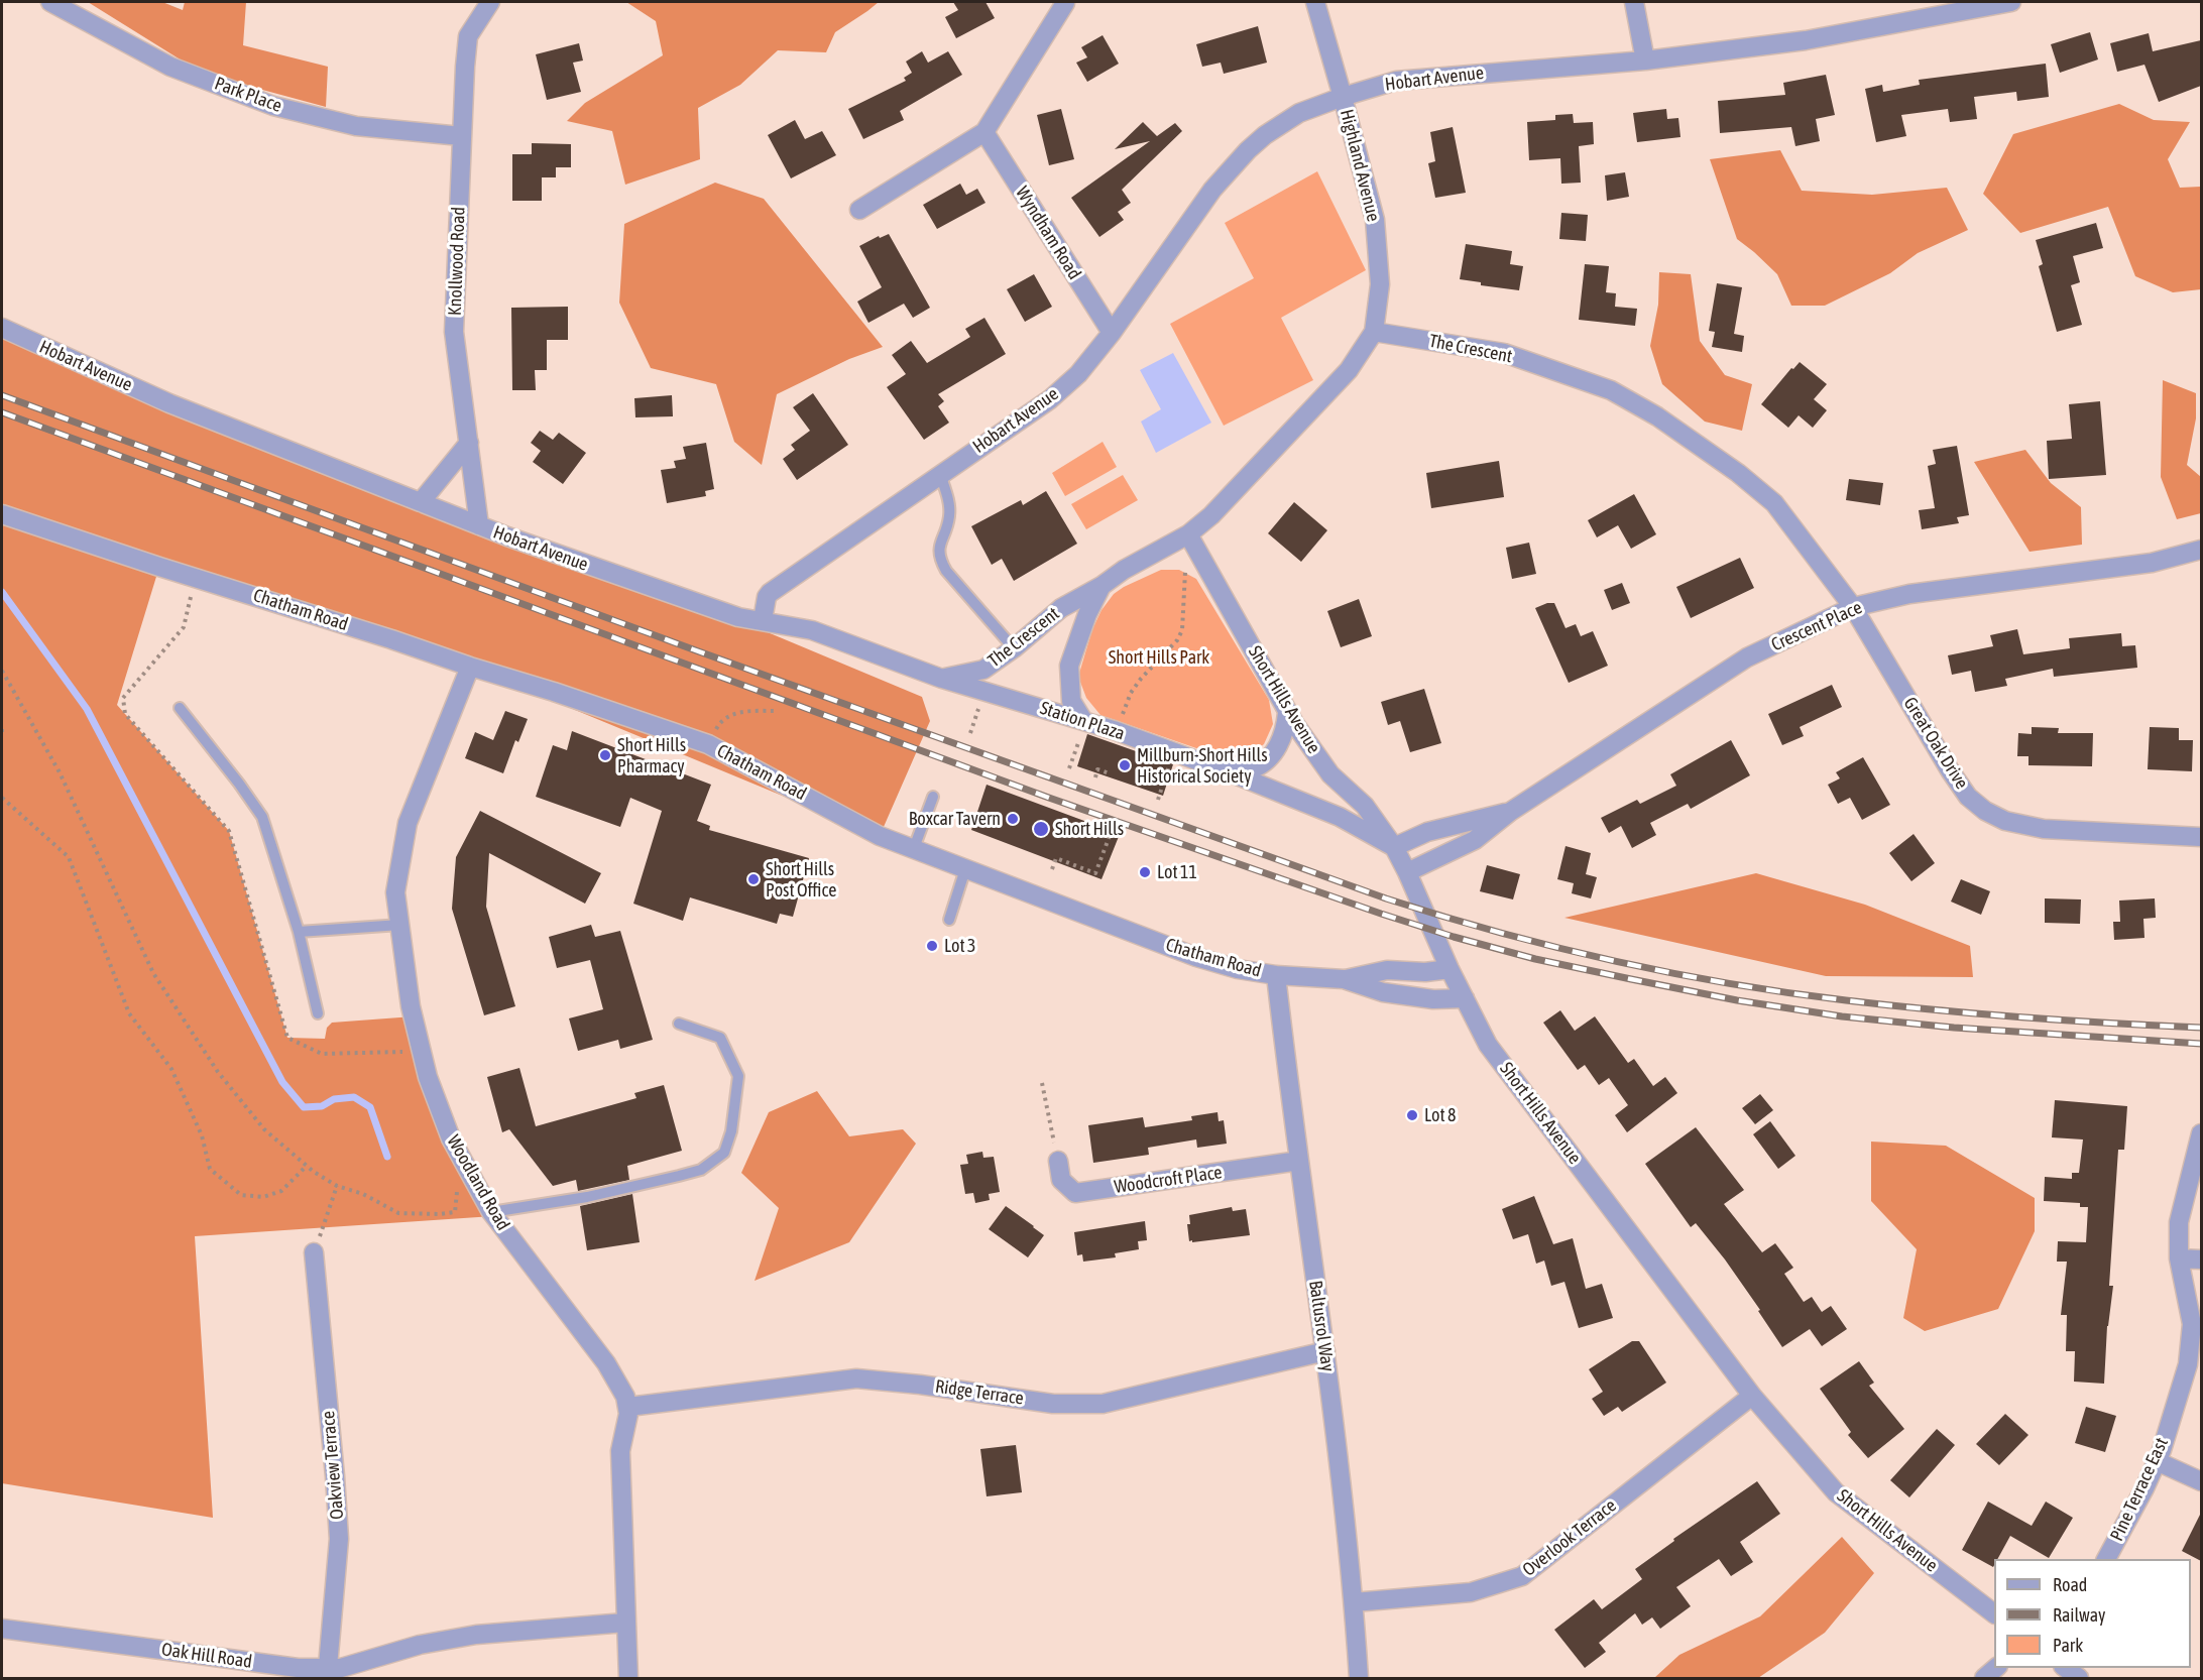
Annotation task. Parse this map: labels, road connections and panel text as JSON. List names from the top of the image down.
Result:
{
  "streets": {
    "street": [
      "Hobart Avenue",
      "Park Place",
      "Highland Avenue",
      "Wyndham Road",
      "Knollwood Road",
      "The Crescent",
      "Chatham Road",
      "Crescent Place",
      "Short Hills Avenue",
      "Station Plaza",
      "Great Oak Drive",
      "Woodcroft Place",
      "Woodland Road",
      "Baltusrol Way",
      "Ridge Terrace",
      "Oakview Terrace",
      "Pine Terrace East",
      "Overlook Terrace",
      "Oak Hill Road"
    ]
  },
  "crossings": [
    ["Hobart Avenue", "Highland Avenue"],
    ["Hobart Avenue", "Wyndham Road"],
    ["Hobart Avenue", "Knollwood Road"],
    ["Hobart Avenue", "Station Plaza"],
    ["Park Place", "Knollwood Road"],
    ["Highland Avenue", "The Crescent"],
    ["The Crescent", "Crescent Place"],
    ["The Crescent", "Short Hills Avenue"],
    ["The Crescent", "Station Plaza"],
    ["The Crescent", "Great Oak Drive"],
    ["Chatham Road", "Short Hills Avenue"],
    ["Chatham Road", "Woodland Road"],
    ["Chatham Road", "Baltusrol Way"],
    ["Crescent Place", "Short Hills Avenue"],
    ["Crescent Place", "Station Plaza"],
    ["Crescent Place", "Great Oak Drive"],
    ["Short Hills Avenue", "Station Plaza"],
    ["Short Hills Avenue", "Overlook Terrace"],
    ["Woodcroft Place", "Baltusrol Way"],
    ["Woodland Road", "Ridge Terrace"],
    ["Baltusrol Way", "Ridge Terrace"],
    ["Baltusrol Way", "Overlook Terrace"],
    ["Oakview Terrace", "Oak Hill Road"]
  ],
  "parks": ["Short Hills Park"],
  "places": [
    "Short Hills Pharmacy",
    "Millburn-Short Hills Historical Society",
    "Boxcar Tavern",
    "Short Hills",
    "Lot 11",
    "Short Hills Post Office",
    "Lot 3",
    "Lot 8"
  ],
  "legend": ["Road", "Railway", "Park"]
}
